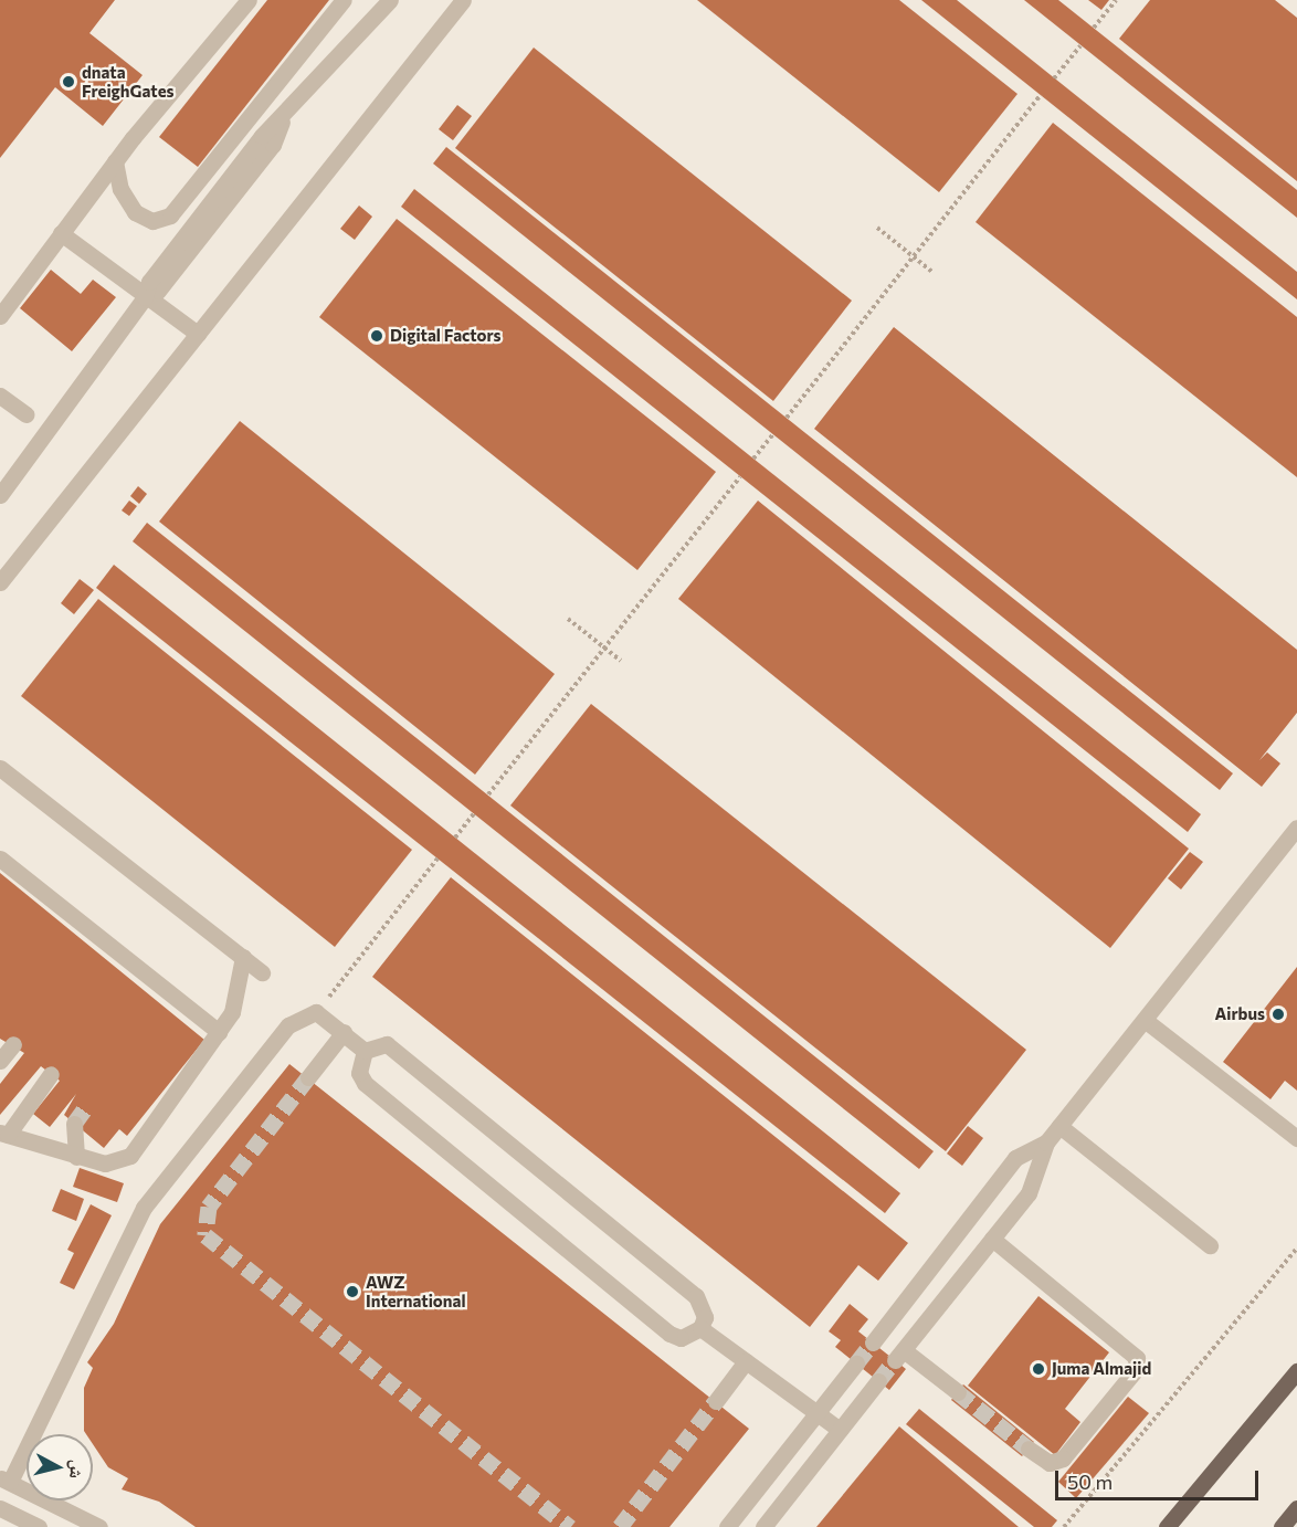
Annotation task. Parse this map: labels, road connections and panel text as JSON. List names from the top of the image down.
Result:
{
  "places": [
    "dnata FreighGates",
    "Digital Factors",
    "Airbus",
    "AWZ International",
    "Juma Almajid"
  ],
  "scale_bar": "50 m",
  "north": "right"
}
